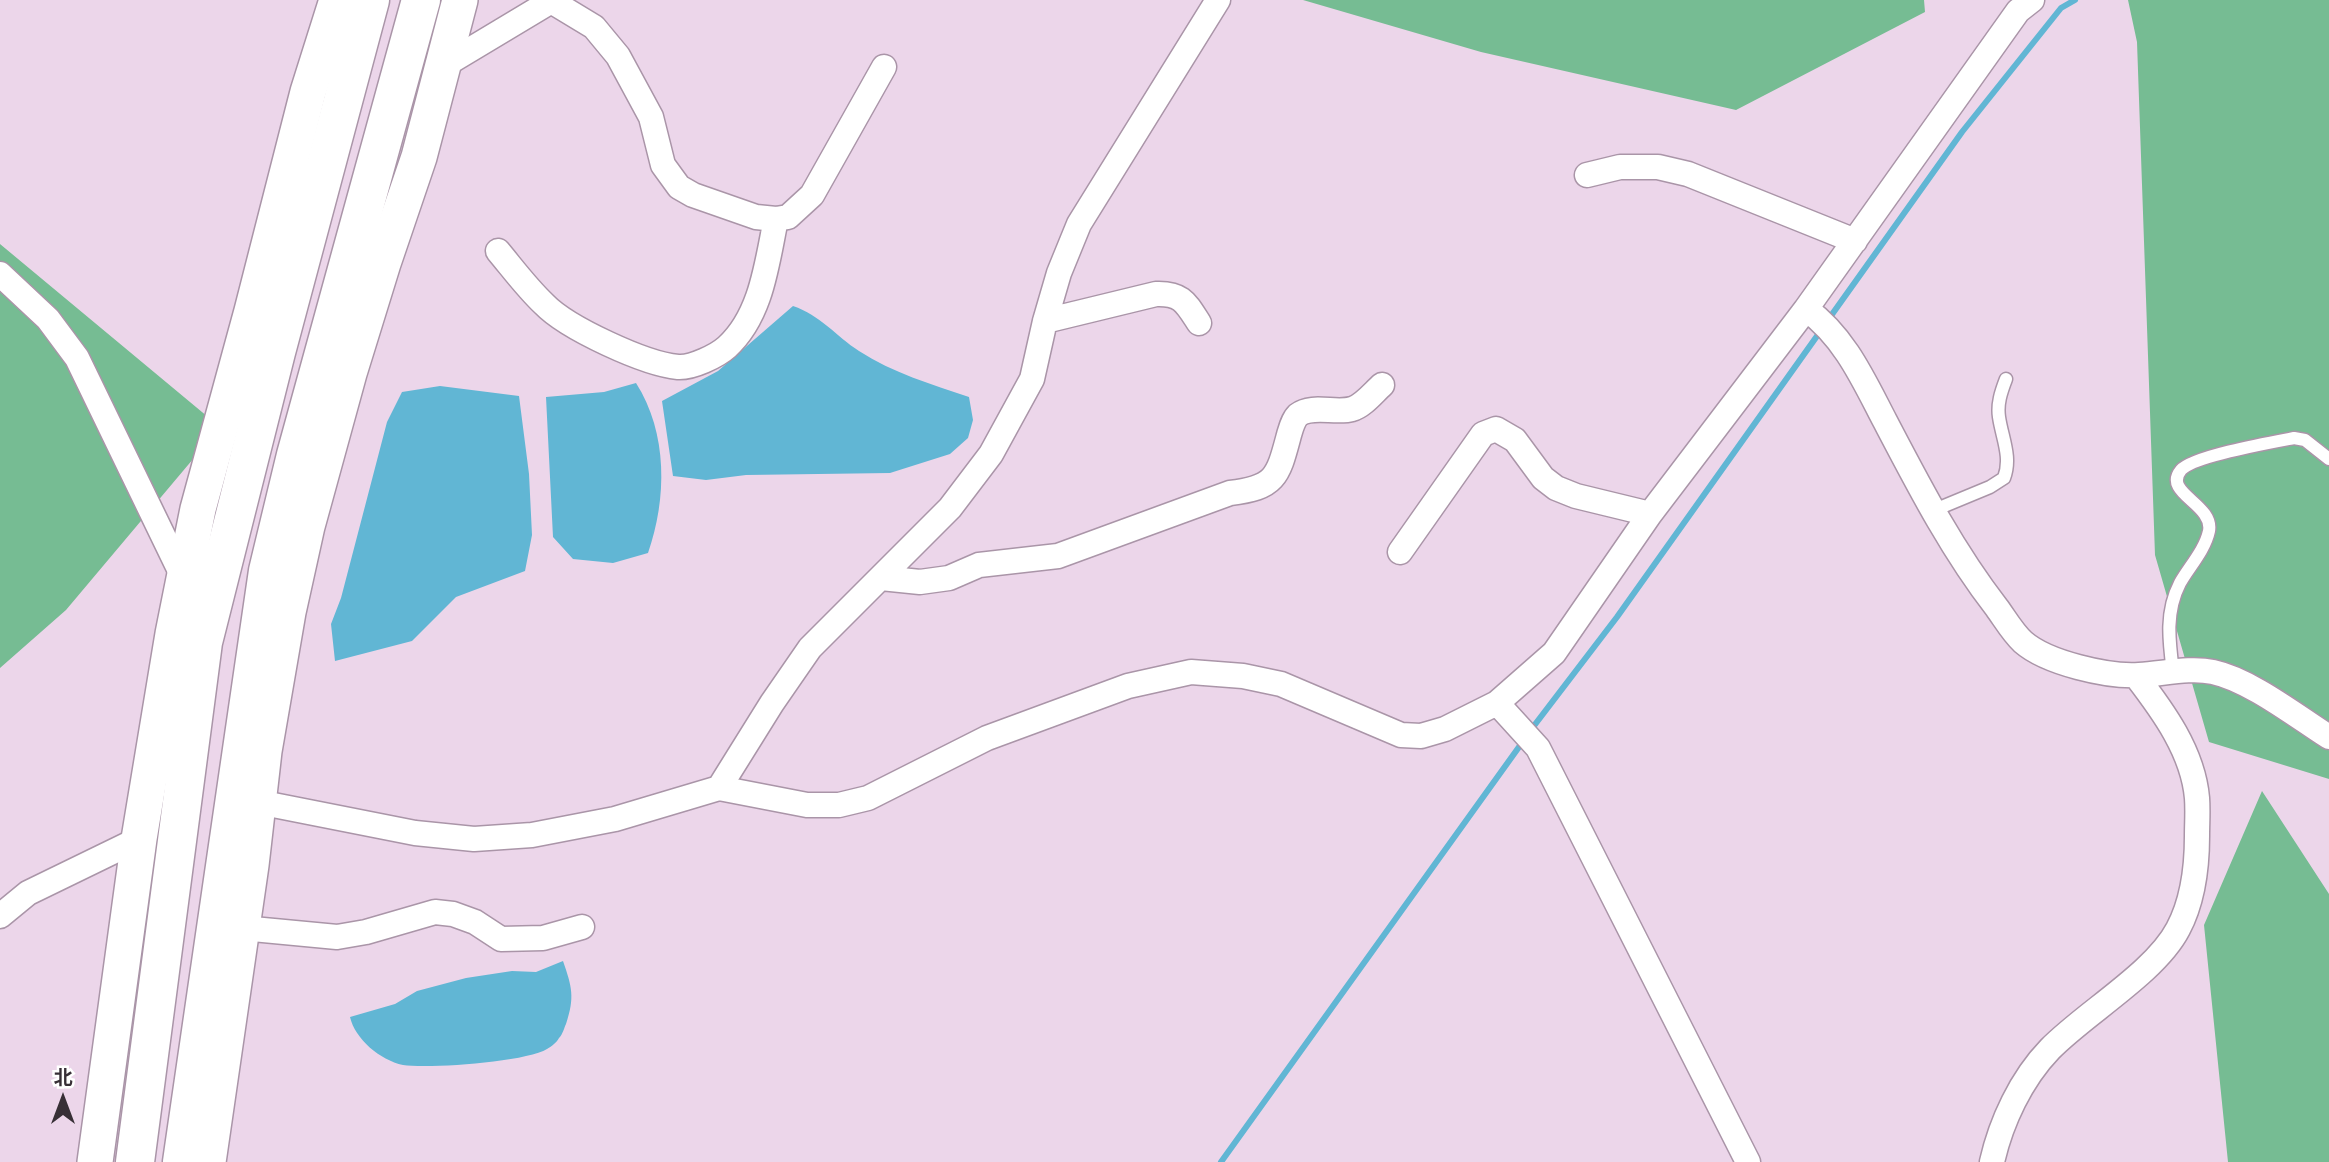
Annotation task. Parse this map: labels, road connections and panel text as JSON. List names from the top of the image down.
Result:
{
  "north": "top"
}
